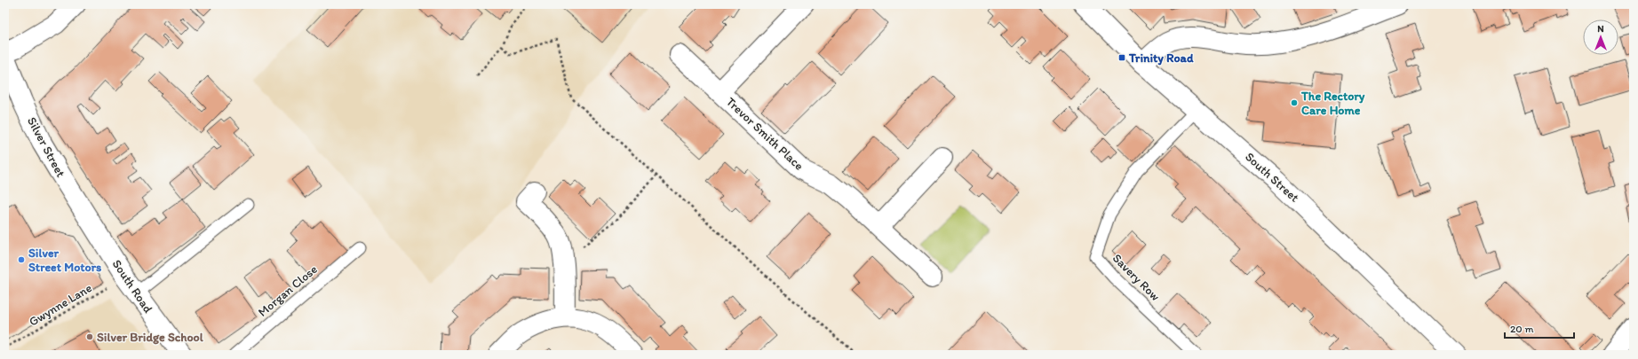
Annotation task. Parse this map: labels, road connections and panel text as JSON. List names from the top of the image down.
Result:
{
  "streets": {
    "street": [
      "Trevor Smith Place",
      "Silver Street",
      "South Street",
      "South Road"
    ],
    "lane": ["Savery Row", "Morgan Close"],
    "path": ["Gwynne Lane"]
  },
  "crossings": [
    ["Silver Street", "South Road"],
    ["South Street", "Savery Row"],
    ["South Road", "Gwynne Lane"]
  ],
  "places": {
    "transit": ["Trinity Road"],
    "other": ["The Rectory Care Home", "Silver Street Motors", "Silver Bridge School"]
  },
  "scale_bar": "20 m",
  "north": "top"
}
